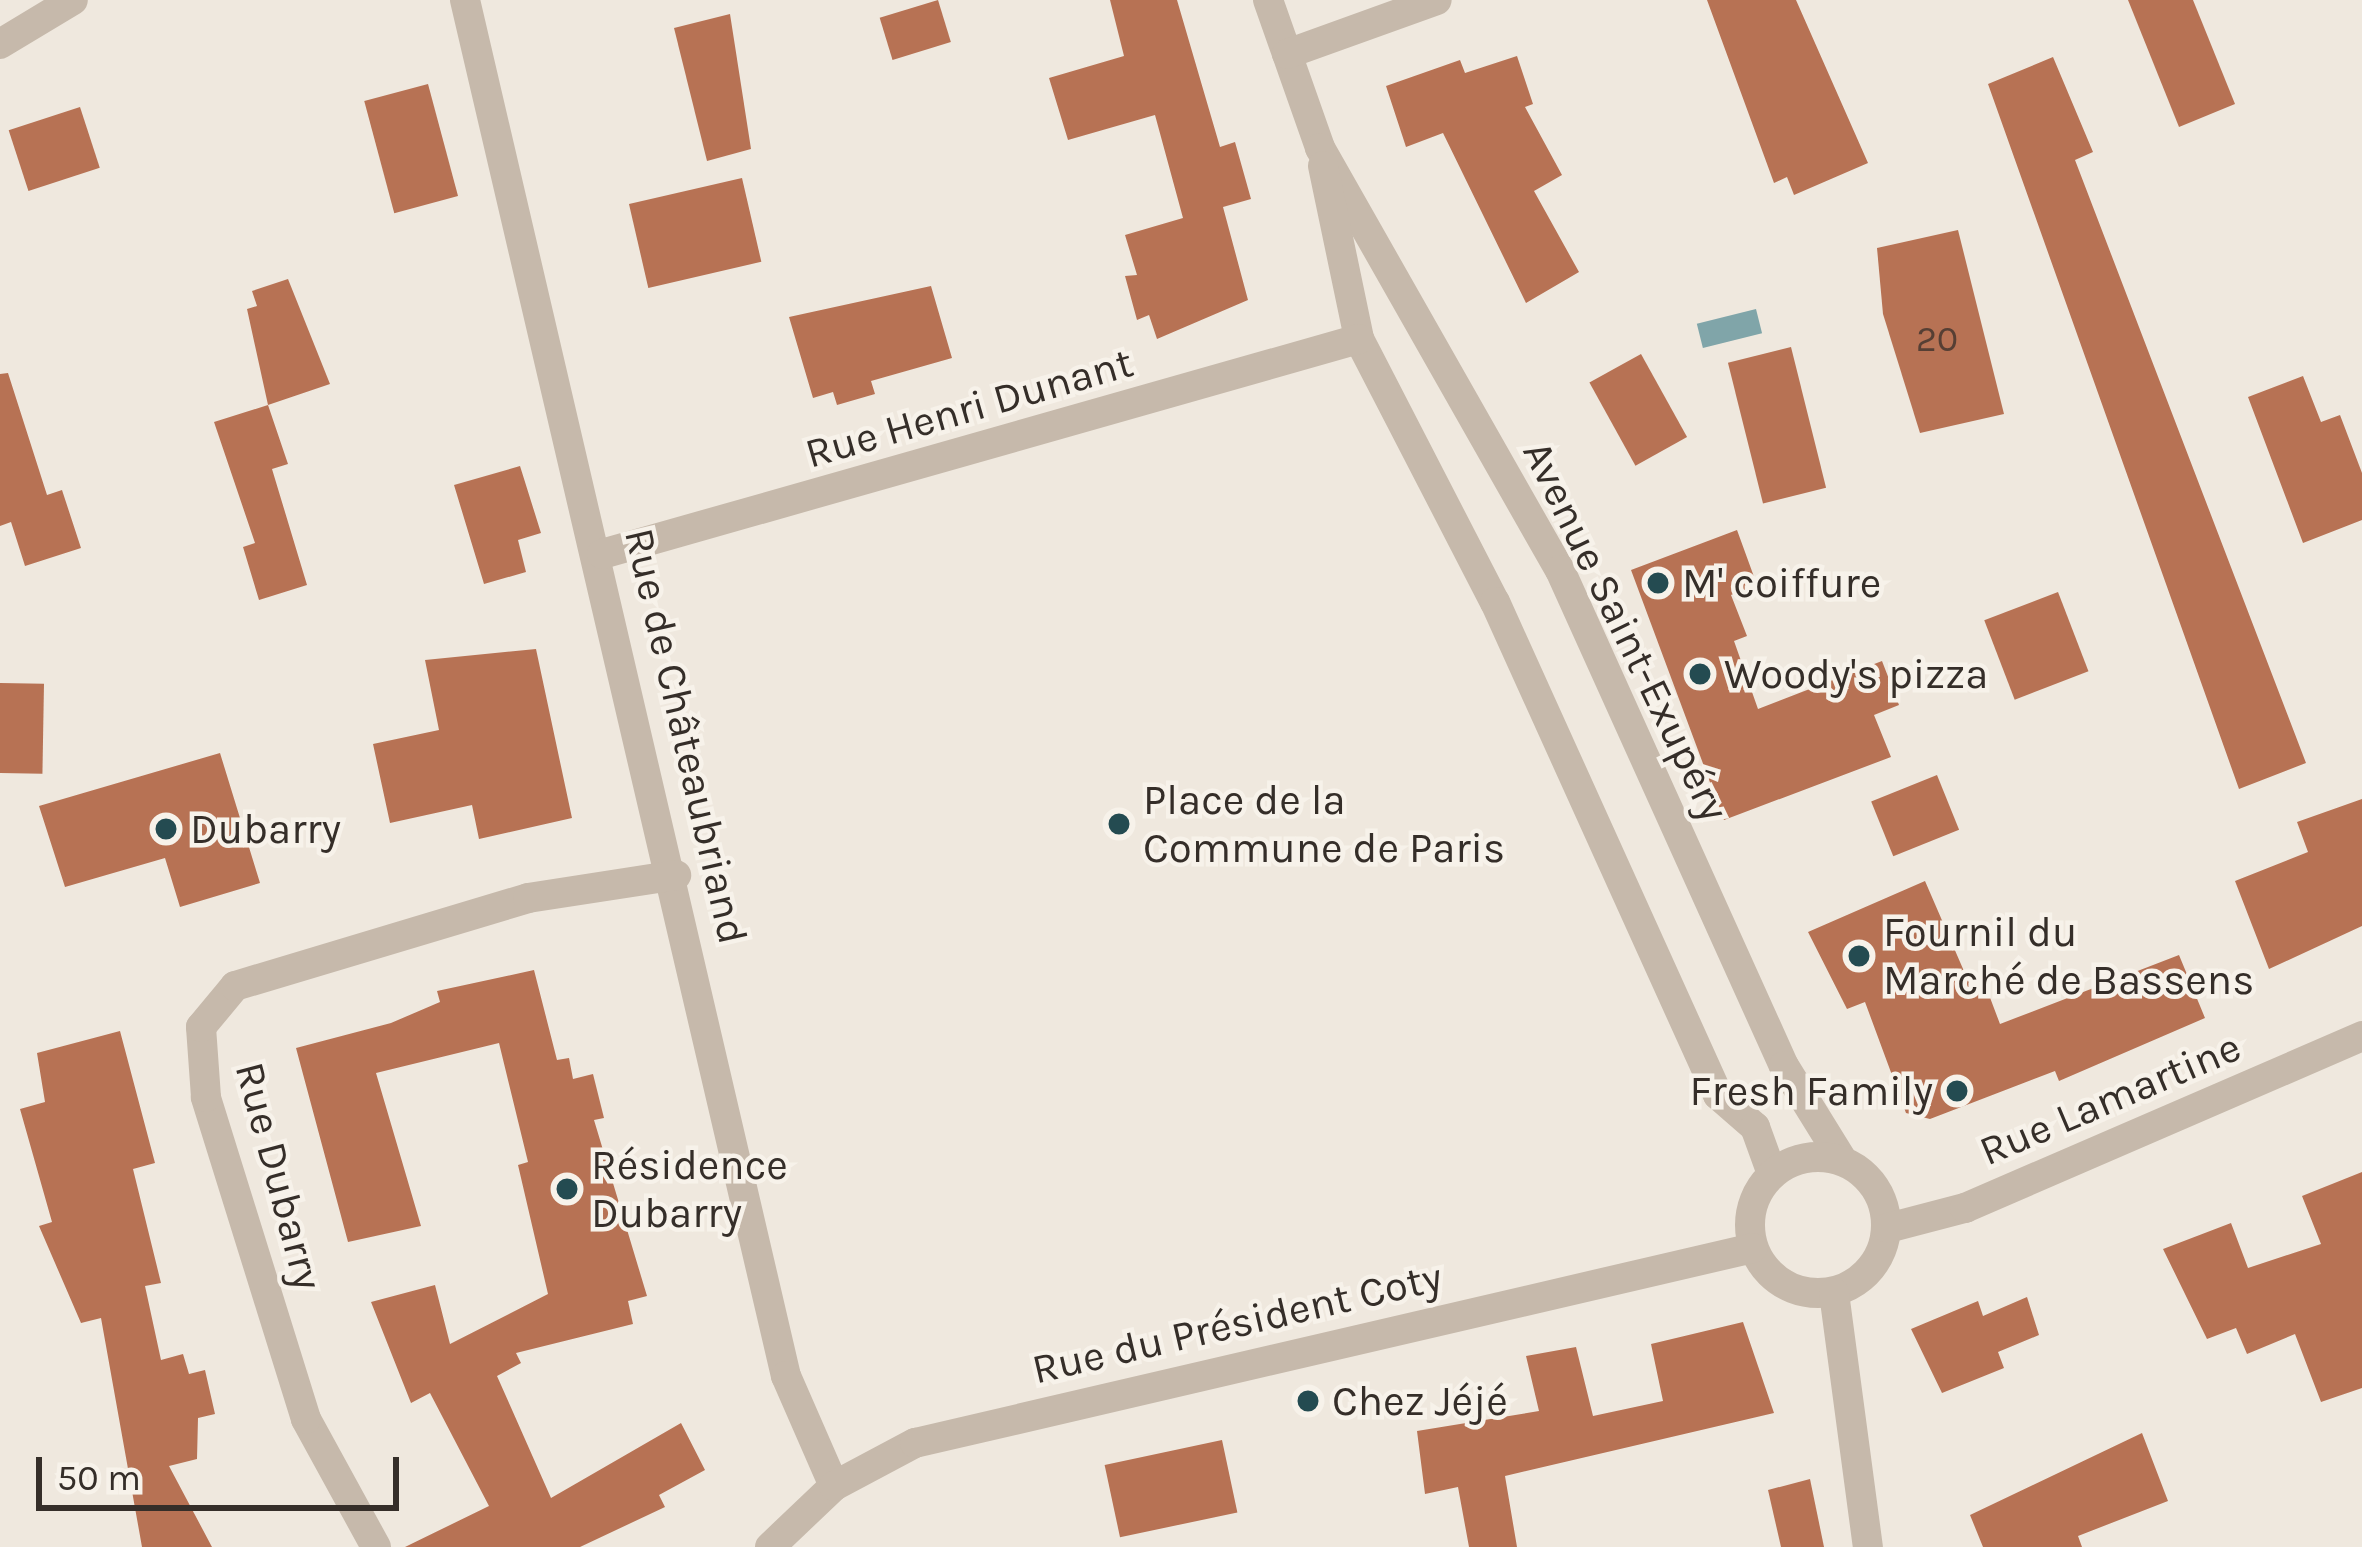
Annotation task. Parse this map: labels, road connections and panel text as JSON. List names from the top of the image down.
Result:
{
  "streets": {
    "street": [
      "Rue Henri Dunant",
      "Avenue Saint-Exupéry",
      "Rue de Châteaubriand",
      "Rue Lamartine",
      "Rue Dubarry",
      "Rue du Président Coty"
    ]
  },
  "crossings": [
    ["Rue Henri Dunant", "Avenue Saint-Exupéry"],
    ["Rue Henri Dunant", "Rue de Châteaubriand"],
    ["Avenue Saint-Exupéry", "Rue Lamartine"],
    ["Avenue Saint-Exupéry", "Rue du Président Coty"],
    ["Rue de Châteaubriand", "Rue Dubarry"],
    ["Rue de Châteaubriand", "Rue du Président Coty"],
    ["Rue Lamartine", "Rue du Président Coty"]
  ],
  "places": [
    "M' coiffure",
    "Woody's pizza",
    "Place de la Commune de Paris",
    "Dubarry",
    "Fournil du Marché de Bassens",
    "Fresh Family",
    "Résidence Dubarry",
    "Chez Jéjé"
  ],
  "house_numbers": ["20"],
  "scale_bar": "50 m"
}
